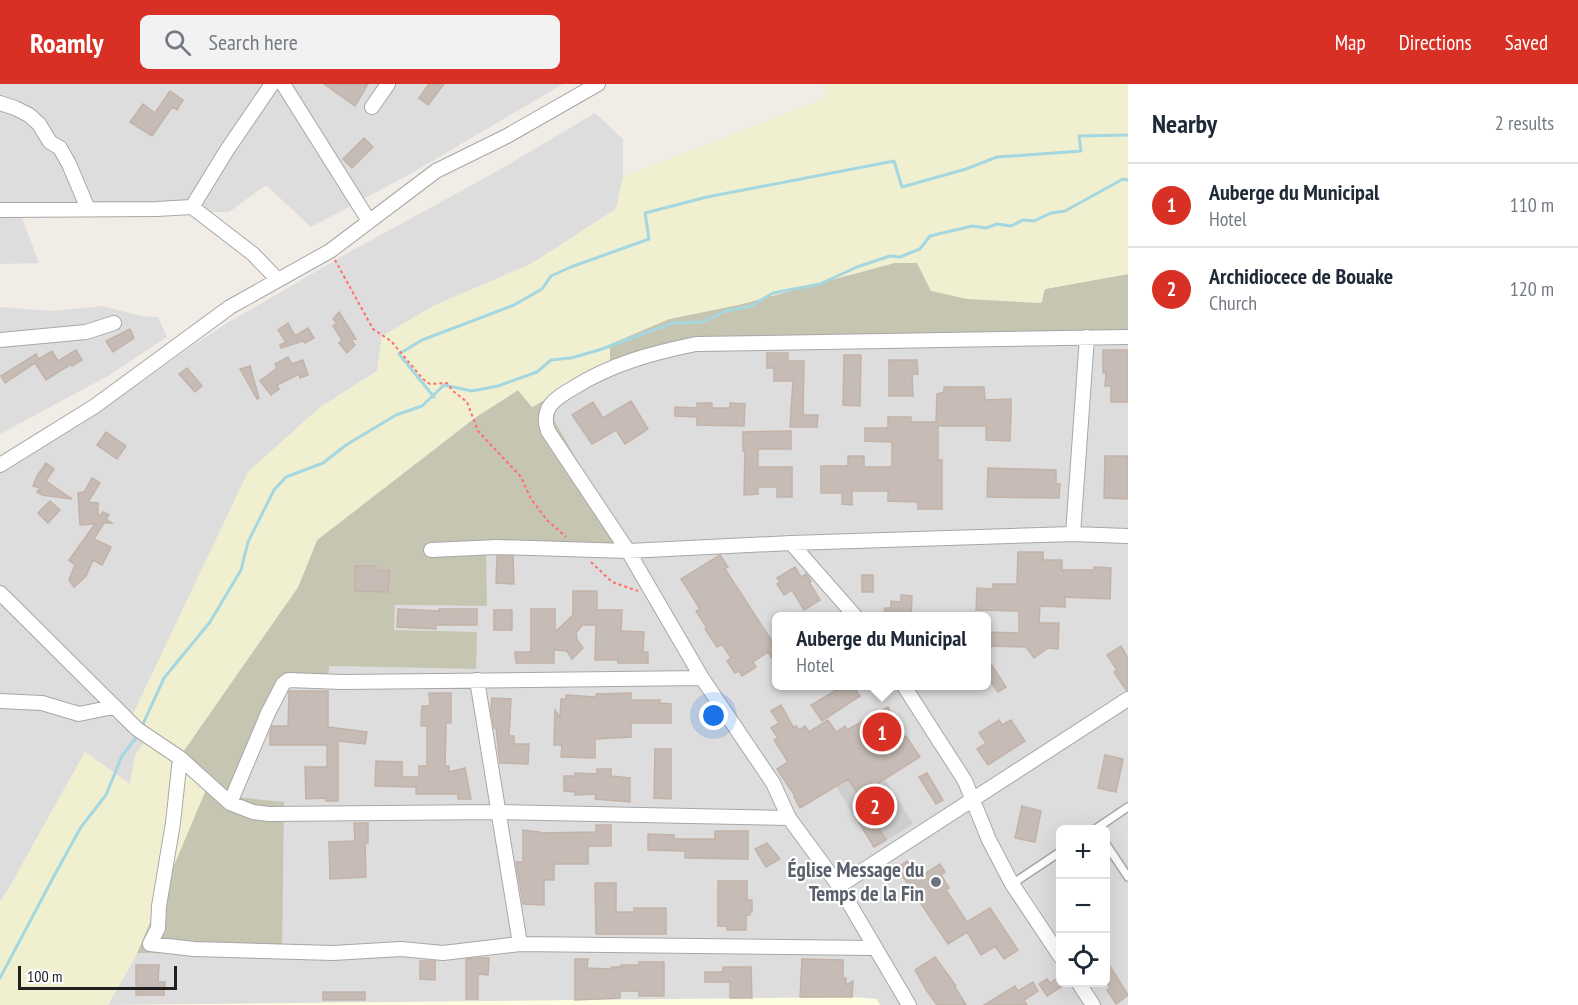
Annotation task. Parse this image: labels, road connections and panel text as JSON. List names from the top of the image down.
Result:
{
  "places": ["Église Message du Temps de la Fin"],
  "scale_bar": "100 m",
  "page": {
    "header": "Roamly",
    "search": "Search here",
    "nav": ["Map", "Directions", "Saved"],
    "heading": ["Nearby", "2 results"],
    "list": [
      {
        "mark": "1",
        "name": "Auberge du Municipal",
        "note": "Hotel",
        "value": "110 m"
      },
      {
        "mark": "2",
        "name": "Archidiocece de Bouake",
        "note": "Church",
        "value": "120 m"
      }
    ],
    "popup": ["Auberge du Municipal", "Hotel"],
    "pins": ["1", "2"],
    "map_buttons": ["+", "−"],
    "scale": "100 m"
  }
}
